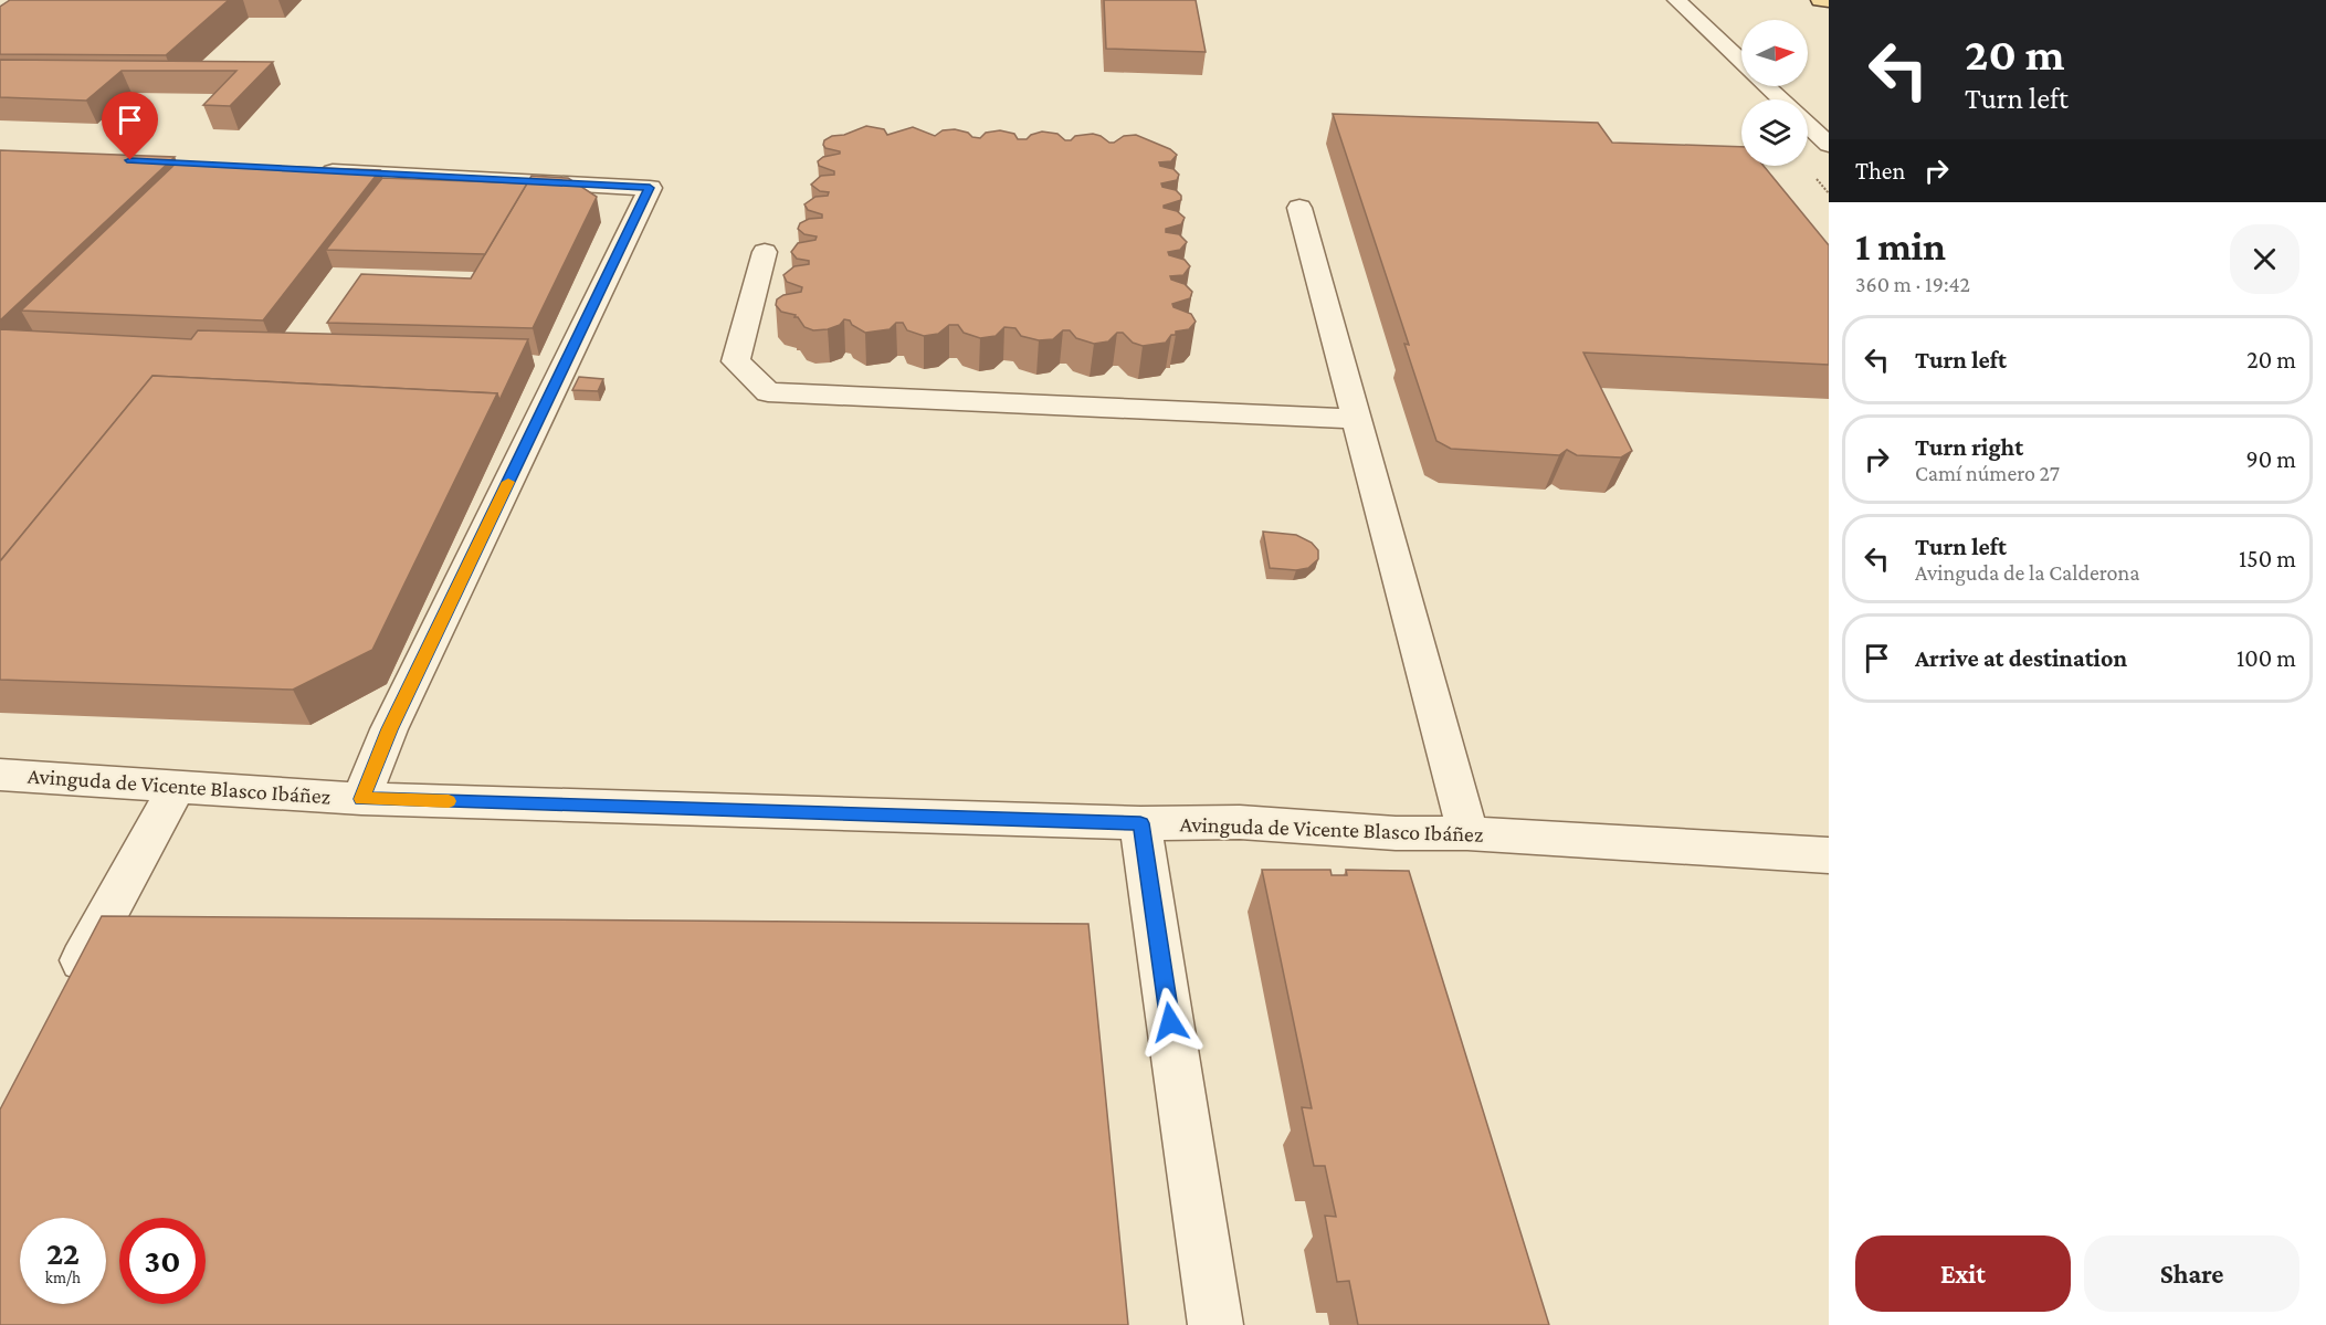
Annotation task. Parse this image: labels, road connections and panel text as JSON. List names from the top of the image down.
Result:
{
  "streets": {
    "street": ["Avinguda de Vicente Blasco Ibáñez"]
  },
  "north": "right",
  "page": {
    "turn": ["20 m", "Turn left"],
    "then": "Then",
    "heading": ["1 min", "360 m · 19:42"],
    "list": [
      {
        "name": "Turn left",
        "value": "20 m"
      },
      {
        "name": "Turn right",
        "note": "Camí número 27",
        "value": "90 m"
      },
      {
        "name": "Turn left",
        "note": "Avinguda de la Calderona",
        "value": "150 m"
      },
      {
        "name": "Arrive at destination",
        "value": "100 m"
      }
    ],
    "speed": "22 km/h",
    "limit": "30",
    "buttons": ["Exit", "Share"]
  }
}
